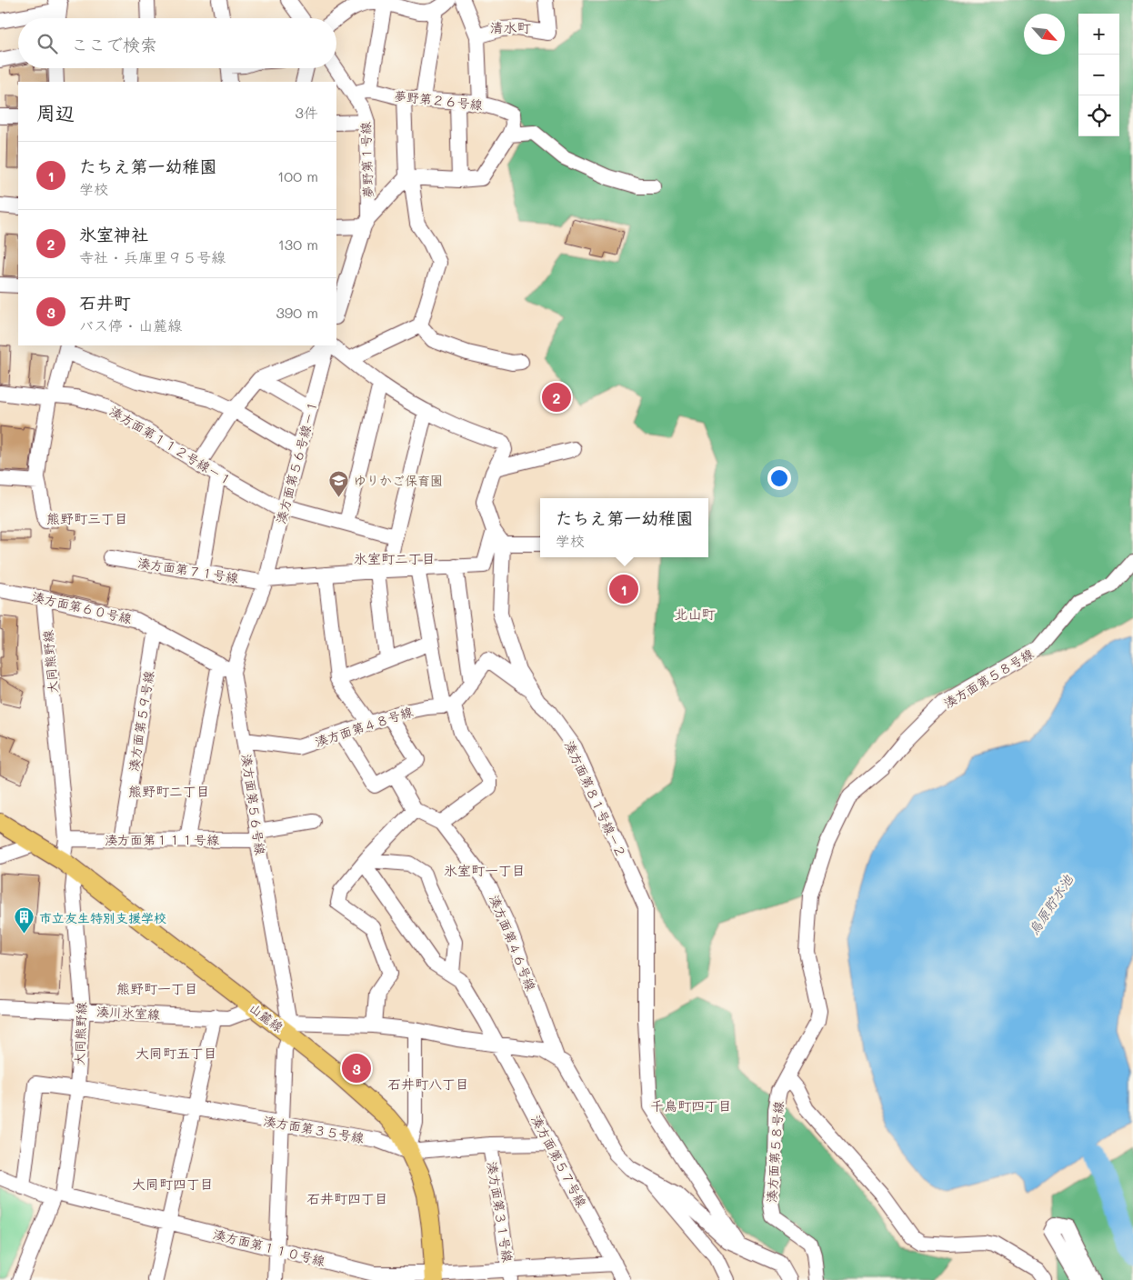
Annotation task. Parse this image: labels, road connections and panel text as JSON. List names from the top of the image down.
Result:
{
  "streets": {
    "main road": ["山麓線"],
    "street": [
      "夢野第２６号線",
      "夢野第１号線",
      "湊方面第１１２号線－１",
      "湊方面第５６号線－１",
      "湊方面第７１号線",
      "湊方面第６０号線",
      "大同熊野線",
      "湊方面第５８号線",
      "湊方面第５９号線",
      "湊方面第４８号線",
      "湊方面第８１号線－２",
      "湊方面第５６号線",
      "湊方面第１１１号線",
      "湊方面第４６号線",
      "湊川氷室線",
      "湊方面第３５号線",
      "湊方面第５７号線",
      "湊方面第３１号線",
      "湊方面第１１０号線"
    ]
  },
  "crossings": [
    ["湊方面第１１２号線－１", "湊方面第５６号線－１"],
    ["湊方面第５６号線－１", "湊方面第７１号線"],
    ["湊方面第５６号線－１", "湊方面第５６号線"],
    ["湊方面第７１号線", "湊方面第８１号線－２"],
    ["湊方面第７１号線", "湊方面第５６号線"],
    ["湊方面第６０号線", "大同熊野線"],
    ["湊方面第６０号線", "湊方面第５９号線"],
    ["湊方面第６０号線", "湊方面第５６号線"],
    ["大同熊野線", "湊方面第１１１号線"],
    ["大同熊野線", "湊川氷室線"],
    ["大同熊野線", "山麓線"],
    ["大同熊野線", "湊方面第３５号線"],
    ["大同熊野線", "湊方面第１１０号線"],
    ["湊方面第５９号線", "湊方面第１１１号線"],
    ["湊方面第４８号線", "湊方面第５６号線"],
    ["湊方面第５６号線", "湊方面第１１１号線"],
    ["湊方面第５６号線", "山麓線"],
    ["湊川氷室線", "山麓線"],
    ["山麓線", "湊方面第３５号線"],
    ["山麓線", "湊方面第１１０号線"],
    ["湊方面第３５号線", "湊方面第５７号線"],
    ["湊方面第３５号線", "湊方面第３１号線"],
    ["湊方面第３５号線", "湊方面第１１０号線"],
    ["湊方面第５７号線", "湊方面第１１０号線"],
    ["湊方面第３１号線", "湊方面第１１０号線"]
  ],
  "districts": [
    "清水町",
    "熊野町三丁目",
    "氷室町二丁目",
    "北山町",
    "熊野町二丁目",
    "氷室町一丁目",
    "熊野町一丁目",
    "大同町五丁目",
    "石井町八丁目",
    "千鳥町四丁目",
    "大同町四丁目",
    "石井町四丁目"
  ],
  "water": ["烏原貯水池"],
  "places": {
    "school or university": ["ゆりかご保育園"],
    "building": ["市立友生特別支援学校"]
  },
  "north": "bottom right",
  "page": {
    "map_buttons": ["+", "−"],
    "search": "ここで検索",
    "heading": ["周辺", "3件"],
    "list": [
      {
        "mark": "1",
        "name": "たちえ第一幼稚園",
        "note": "学校",
        "value": "100 m"
      },
      {
        "mark": "2",
        "name": "氷室神社",
        "note": "寺社 · 兵庫里９５号線",
        "value": "130 m"
      },
      {
        "mark": "3",
        "name": "石井町",
        "note": "バス停 · 山麓線",
        "value": "390 m"
      }
    ],
    "pins": ["2", "1", "3"],
    "popup": ["たちえ第一幼稚園", "学校"]
  }
}
